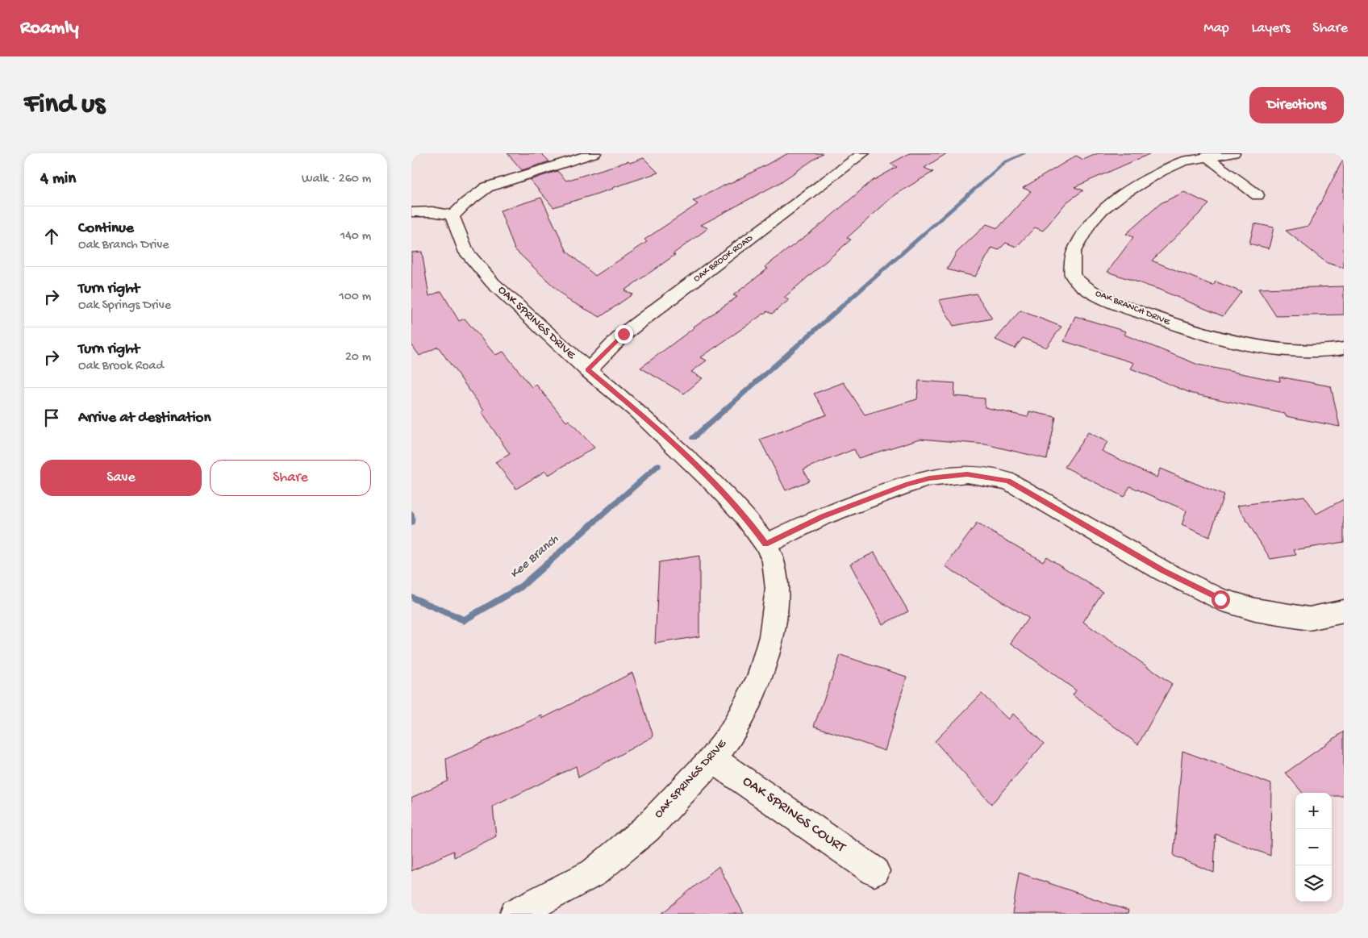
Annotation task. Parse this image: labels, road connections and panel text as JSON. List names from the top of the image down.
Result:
{
  "streets": {
    "street": [
      "OAK BROOK ROAD",
      "OAK BRANCH DRIVE",
      "OAK SPRINGS DRIVE",
      "OAK SPRINGS COURT"
    ]
  },
  "crossings": [
    ["OAK BROOK ROAD", "OAK SPRINGS DRIVE"],
    ["OAK SPRINGS DRIVE", "OAK SPRINGS COURT"]
  ],
  "water": ["Kee Branch"],
  "page": {
    "header": "Roamly",
    "nav": ["Map", "Layers", "Share"],
    "buttons": [
      "Directions",
      ["Save", "Share"]
    ],
    "title": "Find us",
    "heading": ["4 min", "Walk · 260 m"],
    "list": [
      ["Continue", "Oak Branch Drive", "140 m"],
      ["Turn right", "Oak Springs Drive", "100 m"],
      ["Turn right", "Oak Brook Road", "20 m"],
      "Arrive at destination"
    ],
    "map_buttons": ["+", "−"]
  }
}
